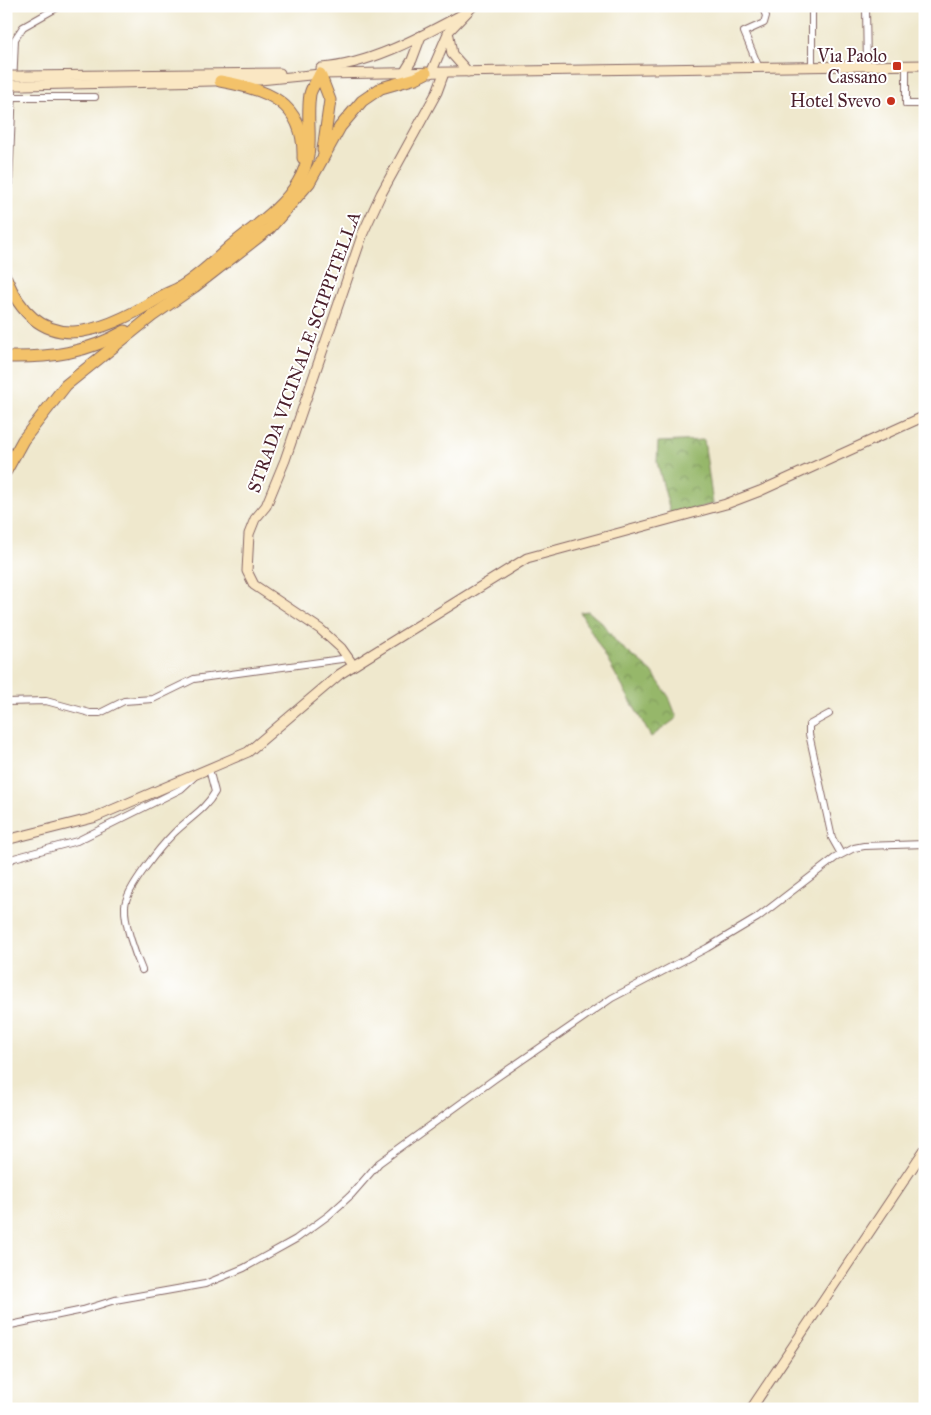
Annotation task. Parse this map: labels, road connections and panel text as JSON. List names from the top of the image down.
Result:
{
  "streets": {
    "street": ["STRADA VICINALE SCIPPITELLA"]
  },
  "places": {
    "transit": ["Via Paolo Cassano"],
    "other": ["Hotel Svevo"]
  }
}
